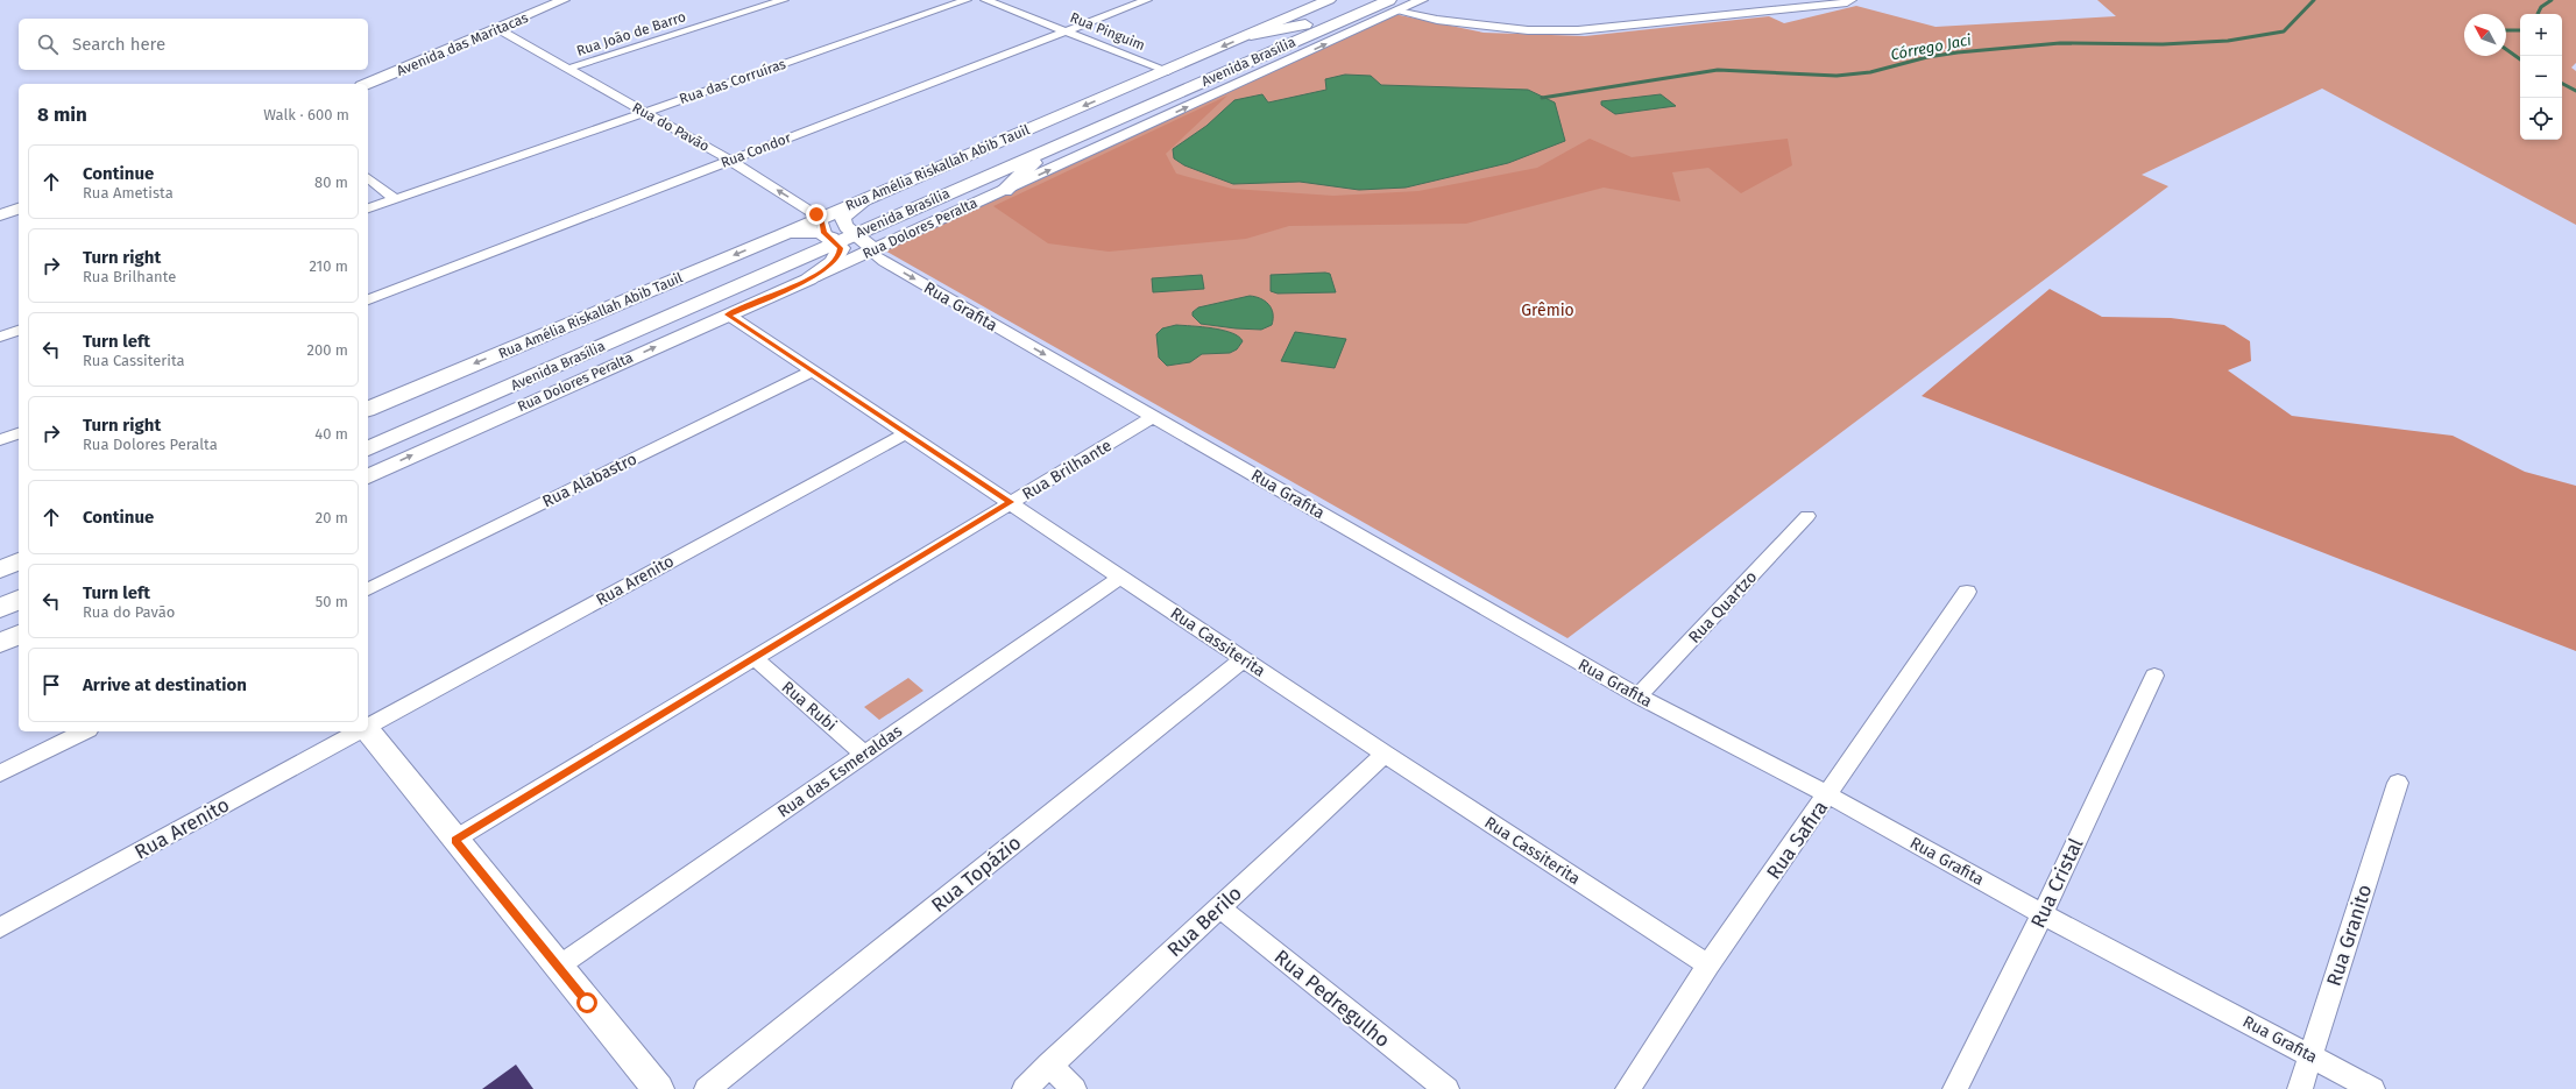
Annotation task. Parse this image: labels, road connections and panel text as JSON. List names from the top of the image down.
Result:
{
  "streets": {
    "highway": ["Avenida Brasília"],
    "main road": ["Rua Amélia Riskallah Abib Tauil", "Rua Dolores Peralta"],
    "street": [
      "Rua Pinguim",
      "Rua João de Barro",
      "Avenida das Maritacas",
      "Rua das Corruíras",
      "Rua do Pavão",
      "Rua Condor",
      "Rua Grafita",
      "Rua Brilhante",
      "Rua Alabastro",
      "Rua Arenito",
      "Rua Quartzo",
      "Rua Cassiterita",
      "Rua Rubi",
      "Rua das Esmeraldas",
      "Rua Safira",
      "Rua Topázio",
      "Rua Cristal",
      "Rua Berilo",
      "Rua Granito",
      "Rua Pedregulho"
    ]
  },
  "crossings": [
    ["Rua Pinguim", "Rua Condor"],
    ["Rua Pinguim", "Rua Amélia Riskallah Abib Tauil"],
    ["Rua João de Barro", "Rua do Pavão"],
    ["Avenida das Maritacas", "Rua do Pavão"],
    ["Avenida Brasília", "Rua do Pavão"],
    ["Avenida Brasília", "Rua Amélia Riskallah Abib Tauil"],
    ["Avenida Brasília", "Rua Dolores Peralta"],
    ["Avenida Brasília", "Rua Grafita"],
    ["Rua das Corruíras", "Rua do Pavão"],
    ["Rua do Pavão", "Rua Condor"],
    ["Rua do Pavão", "Rua Amélia Riskallah Abib Tauil"],
    ["Rua do Pavão", "Rua Dolores Peralta"],
    ["Rua do Pavão", "Rua Grafita"],
    ["Rua Amélia Riskallah Abib Tauil", "Rua Dolores Peralta"],
    ["Rua Amélia Riskallah Abib Tauil", "Rua Grafita"],
    ["Rua Dolores Peralta", "Rua Grafita"],
    ["Rua Dolores Peralta", "Rua Cassiterita"],
    ["Rua Grafita", "Rua Brilhante"],
    ["Rua Grafita", "Rua Quartzo"],
    ["Rua Grafita", "Rua Safira"],
    ["Rua Grafita", "Rua Cristal"],
    ["Rua Grafita", "Rua Granito"],
    ["Rua Brilhante", "Rua Cassiterita"],
    ["Rua Brilhante", "Rua Rubi"],
    ["Rua Alabastro", "Rua Cassiterita"],
    ["Rua Arenito", "Rua Cassiterita"],
    ["Rua Cassiterita", "Rua das Esmeraldas"],
    ["Rua Cassiterita", "Rua Safira"],
    ["Rua Cassiterita", "Rua Topázio"],
    ["Rua Cassiterita", "Rua Berilo"],
    ["Rua Rubi", "Rua das Esmeraldas"],
    ["Rua Berilo", "Rua Pedregulho"]
  ],
  "one_way": ["Rua Amélia Riskallah Abib Tauil", "Rua Dolores Peralta"],
  "water": ["Córrego Jaci"],
  "parks": ["Grêmio"],
  "north": "top left",
  "page": {
    "map_buttons": ["+", "−"],
    "search": "Search here",
    "heading": ["8 min", "Walk · 600 m"],
    "list": [
      ["Continue", "Rua Ametista", "80 m"],
      ["Turn right", "Rua Brilhante", "210 m"],
      ["Turn left", "Rua Cassiterita", "200 m"],
      ["Turn right", "Rua Dolores Peralta", "40 m"],
      ["Continue", "20 m"],
      ["Turn left", "Rua do Pavão", "50 m"],
      "Arrive at destination"
    ]
  }
}
